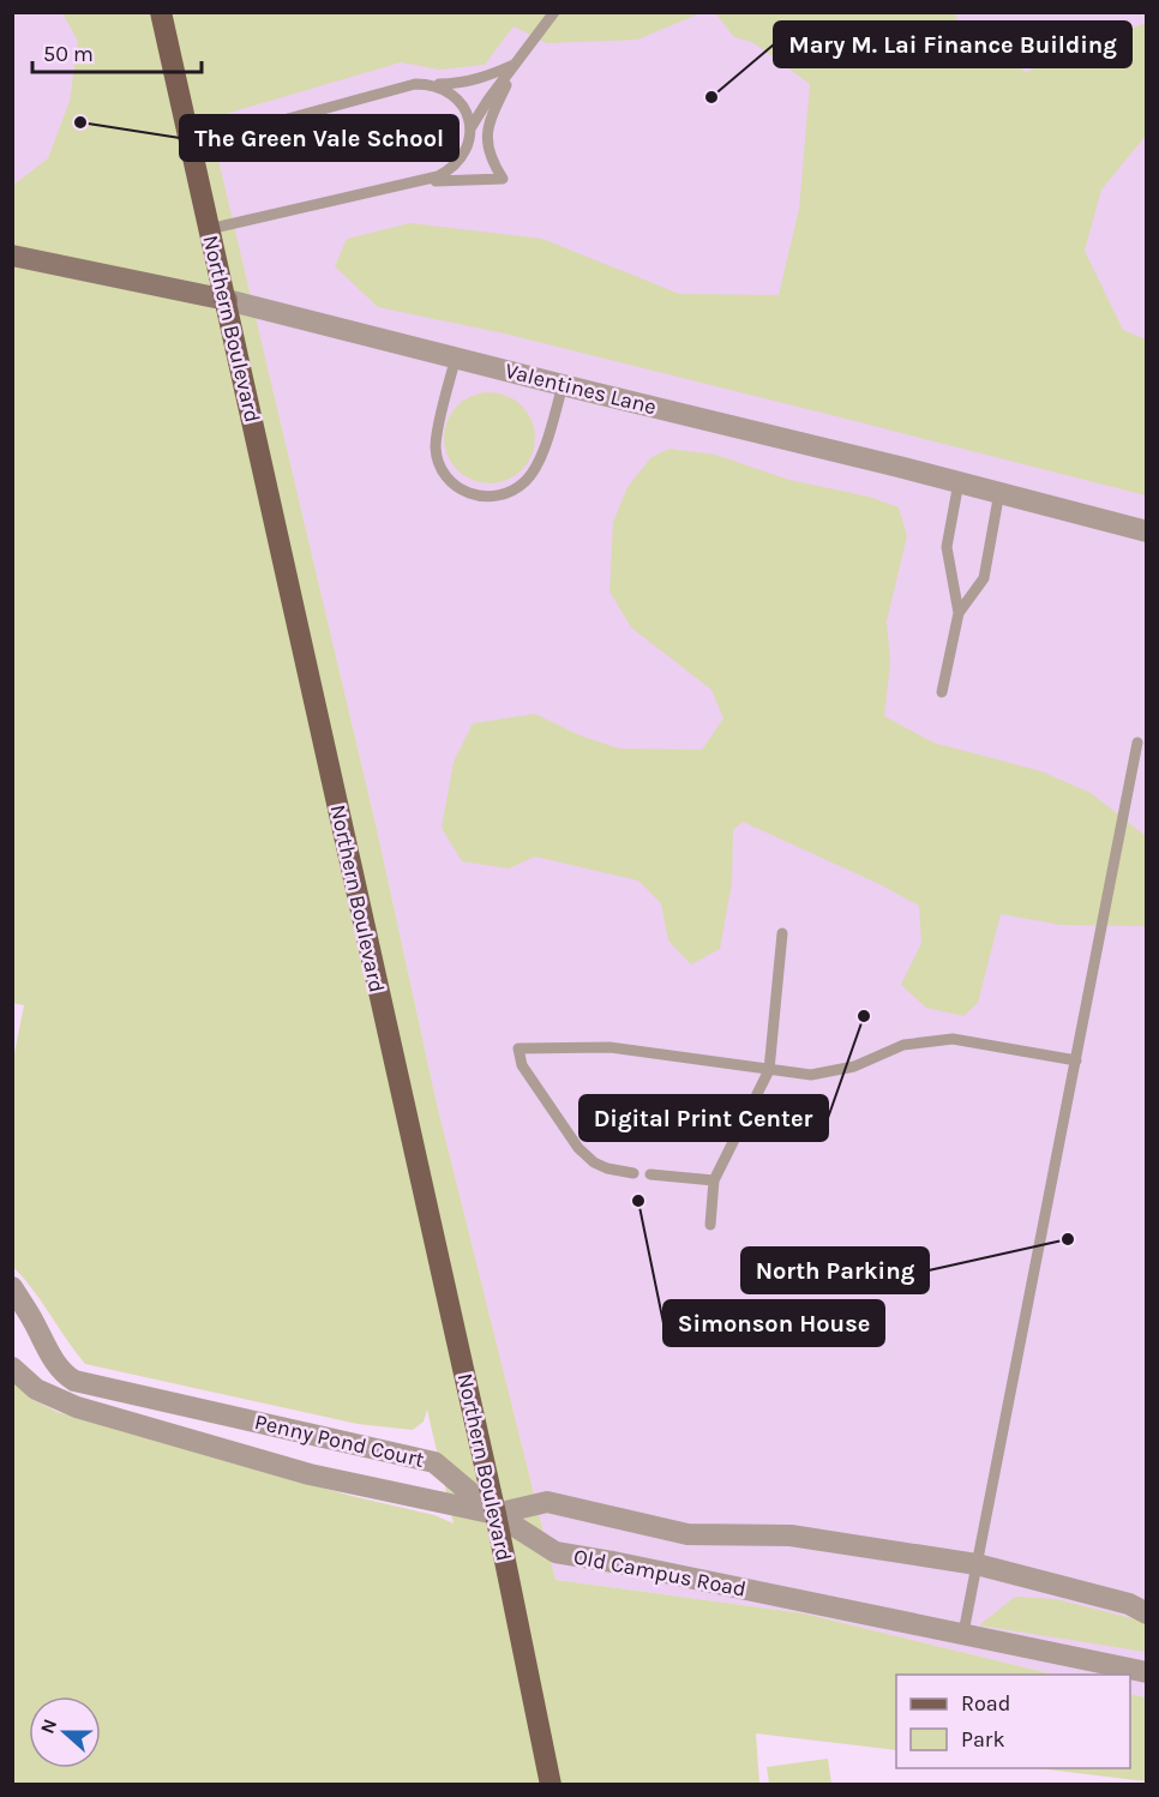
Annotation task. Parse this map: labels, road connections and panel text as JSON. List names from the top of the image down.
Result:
{
  "streets": {
    "main road": ["Northern Boulevard"],
    "street": ["Valentines Lane", "Penny Pond Court", "Old Campus Road"]
  },
  "crossings": [
    ["Northern Boulevard", "Valentines Lane"],
    ["Northern Boulevard", "Penny Pond Court"],
    ["Northern Boulevard", "Old Campus Road"],
    ["Penny Pond Court", "Old Campus Road"]
  ],
  "places": [
    "Mary M. Lai Finance Building",
    "The Green Vale School",
    "Digital Print Center",
    "Simonson House",
    "North Parking"
  ],
  "legend": ["Road", "Park"],
  "scale_bar": "50 m",
  "north": "left"
}
